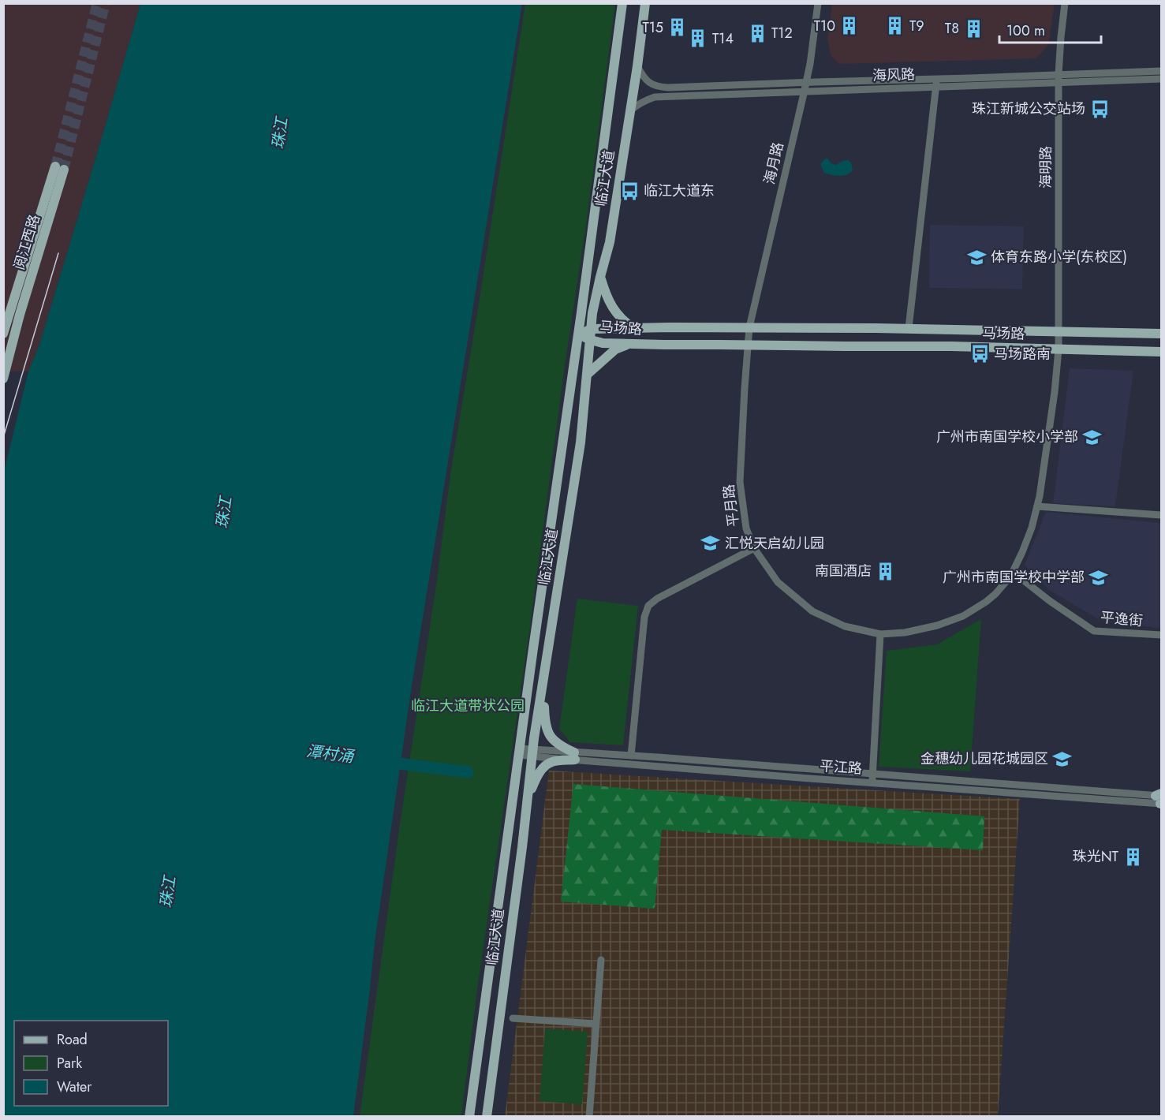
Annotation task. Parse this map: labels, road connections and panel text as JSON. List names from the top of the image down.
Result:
{
  "streets": {
    "main road": ["临江大道", "阅江西路", "马场路"],
    "street": [
      "海风路",
      "海月路",
      "海明路",
      "平月路",
      "平逸街",
      "平江路"
    ]
  },
  "crossings": [
    ["海风路", "海月路"],
    ["海风路", "海明路"],
    ["海风路", "临江大道"],
    ["海月路", "马场路"],
    ["海月路", "平月路"],
    ["海明路", "马场路"],
    ["海明路", "平月路"],
    ["临江大道", "马场路"],
    ["临江大道", "平江路"],
    ["马场路", "平月路"],
    ["平月路", "平逸街"]
  ],
  "water": ["珠江", "潭村涌"],
  "parks": ["临江大道带状公园"],
  "places": {
    "building": [
      "T10",
      "T9",
      "T15",
      "T8",
      "T12",
      "T14",
      "南国酒店",
      "珠光NT"
    ],
    "bus stop": ["珠江新城公交站场", "临江大道东", "马场路南"],
    "school or university": [
      "体育东路小学(东校区)",
      "广州市南国学校小学部",
      "汇悦天启幼儿园",
      "广州市南国学校中学部",
      "金穗幼儿园花城园区"
    ]
  },
  "legend": ["Road", "Park", "Water"],
  "scale_bar": "100 m"
}
